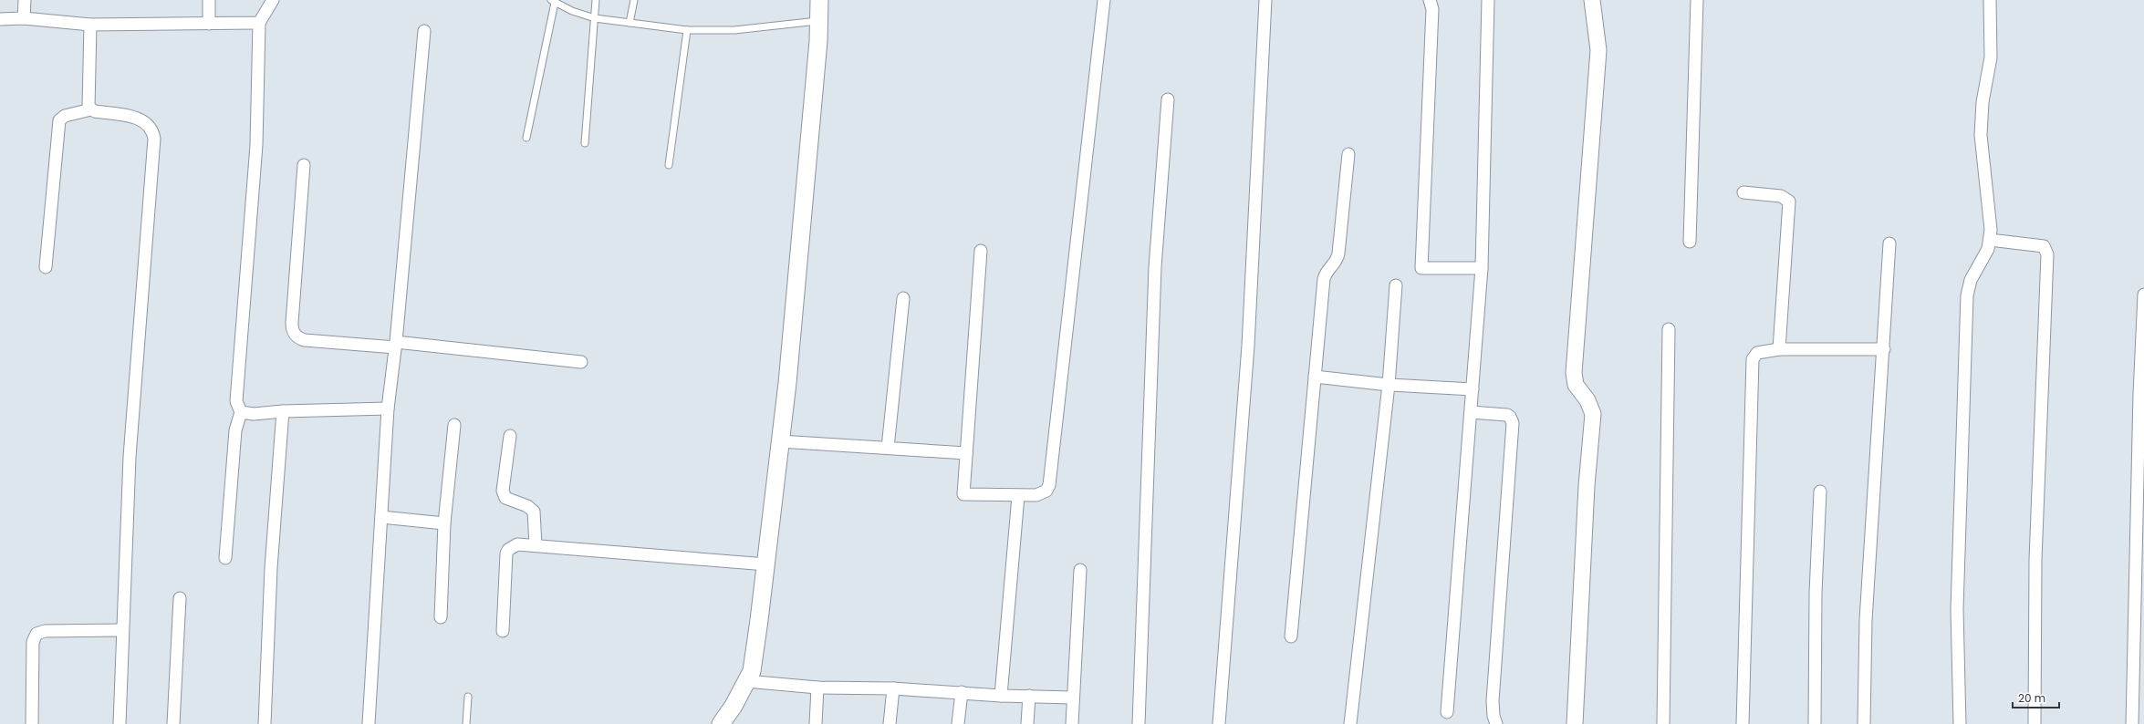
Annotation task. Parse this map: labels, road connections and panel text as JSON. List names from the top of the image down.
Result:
{
  "scale_bar": "20 m"
}
